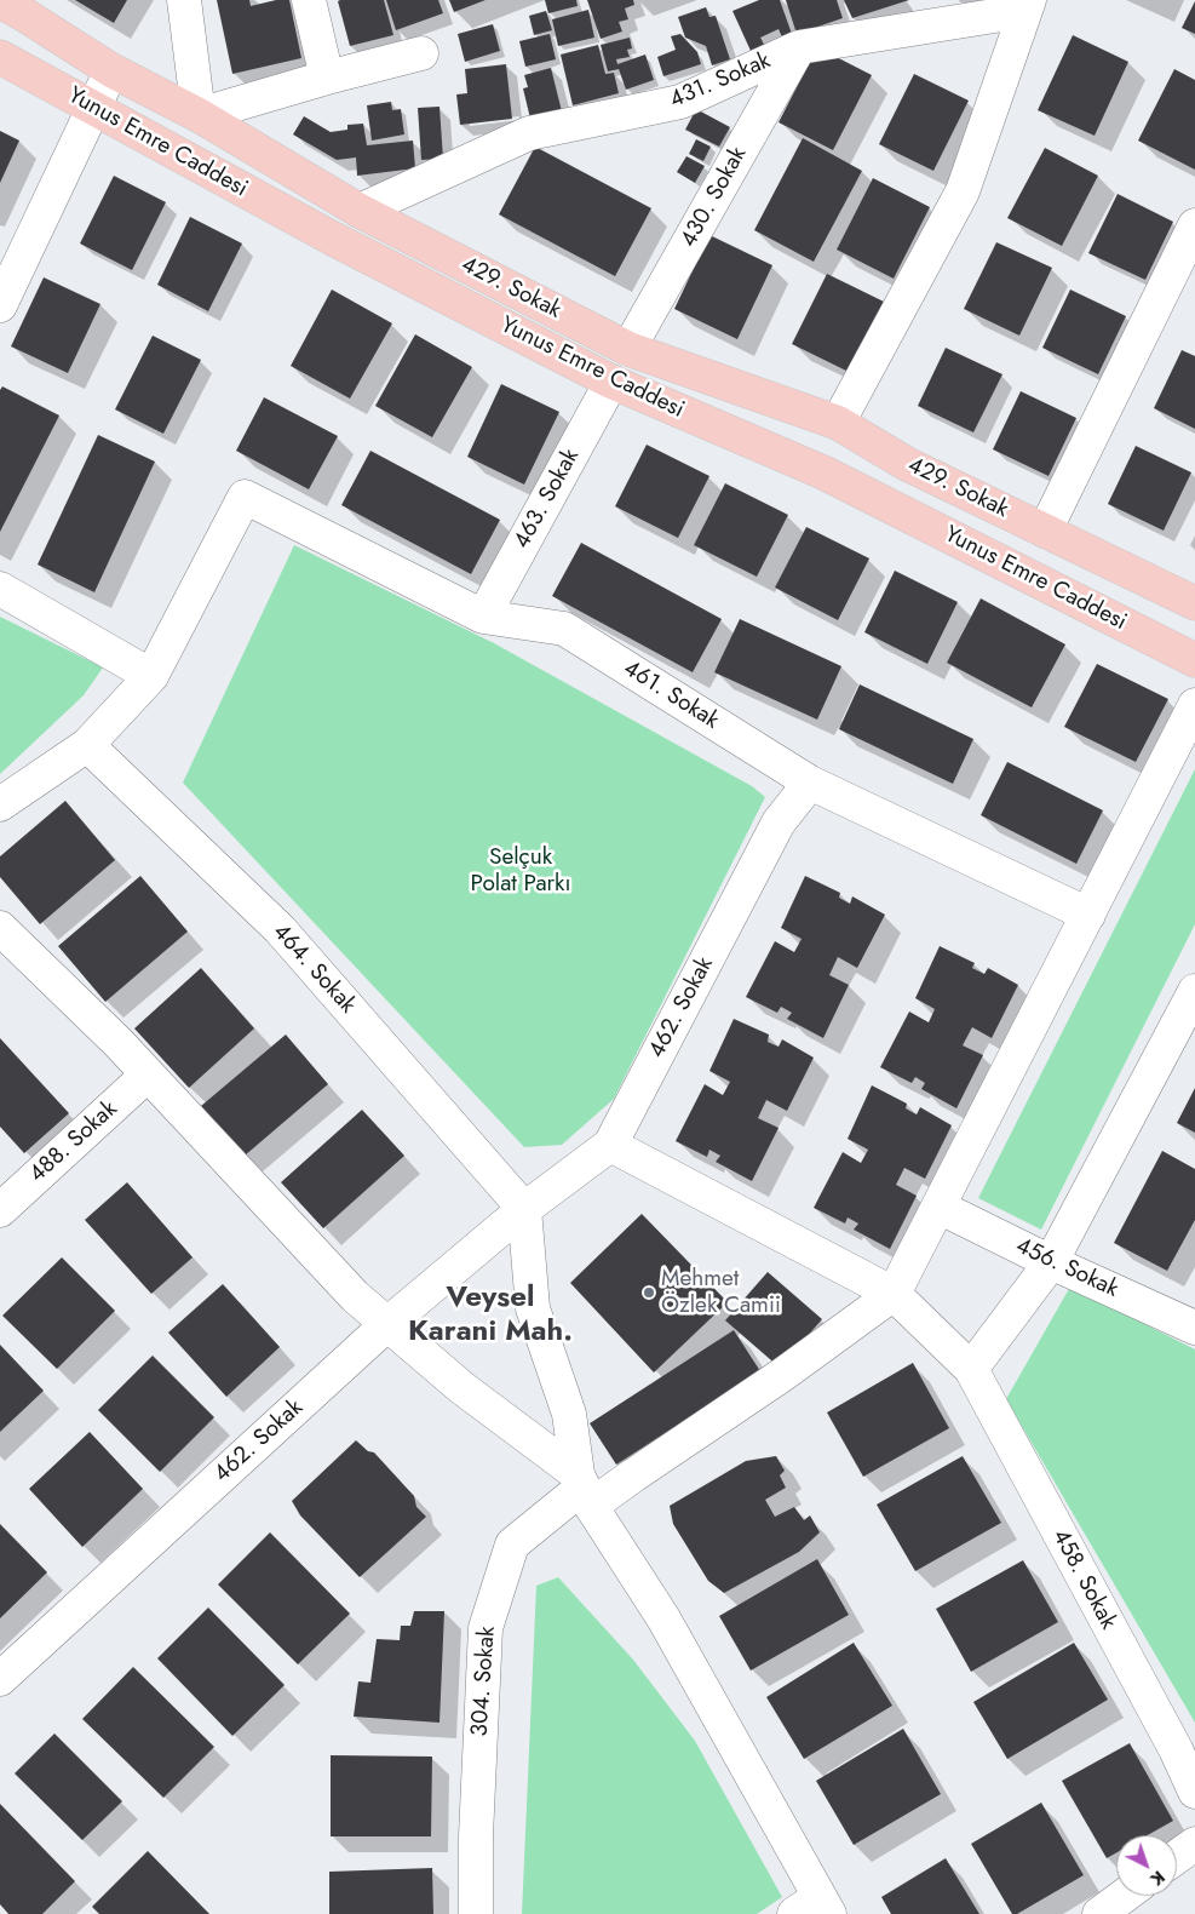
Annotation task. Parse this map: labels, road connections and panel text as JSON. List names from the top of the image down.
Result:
{
  "streets": {
    "main road": ["Yunus Emre Caddesi", "429. Sokak"],
    "street": [
      "431. Sokak",
      "430. Sokak",
      "463. Sokak",
      "461. Sokak",
      "464. Sokak",
      "462. Sokak",
      "488. Sokak",
      "456. Sokak",
      "458. Sokak",
      "304. Sokak"
    ]
  },
  "crossings": [
    ["431. Sokak", "430. Sokak"],
    ["431. Sokak", "429. Sokak"],
    ["Yunus Emre Caddesi", "463. Sokak"],
    ["430. Sokak", "429. Sokak"],
    ["463. Sokak", "461. Sokak"],
    ["461. Sokak", "462. Sokak"],
    ["464. Sokak", "462. Sokak"],
    ["462. Sokak", "458. Sokak"],
    ["458. Sokak", "304. Sokak"]
  ],
  "districts": ["Veysel Karani Mah."],
  "parks": ["Selçuk Polat Parkı"],
  "places": ["Mehmet Özlek Camii"],
  "north": "bottom right"
}
